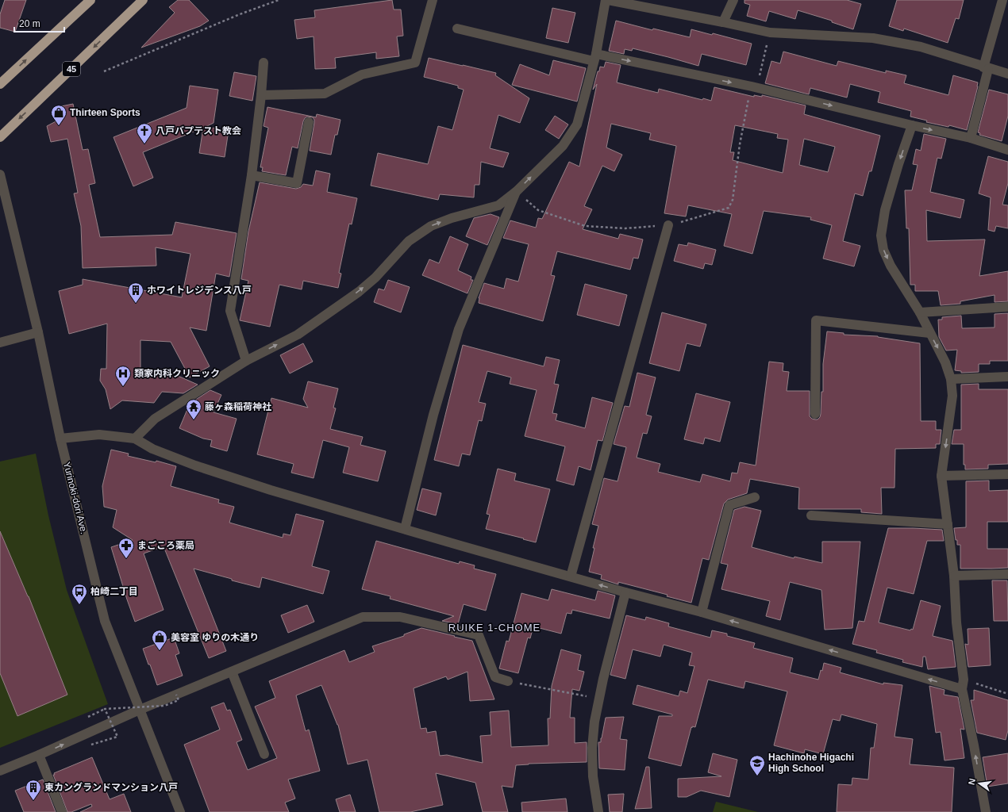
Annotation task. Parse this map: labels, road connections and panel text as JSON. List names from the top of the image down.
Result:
{
  "streets": {
    "highway": ["45"],
    "street": ["Yurinoki-dori Ave."]
  },
  "districts": ["RUIKE 1-CHOME"],
  "places": {
    "shop": ["Thirteen Sports", "美容室 ゆりの木通り"],
    "church": ["八戸バプテスト教会"],
    "building": ["ホワイトレジデンス八戸", "東カングランドマンション八戸"],
    "hospital": ["類家内科クリニック"],
    "temple": ["藤ヶ森稲荷神社"],
    "pharmacy": ["まごころ薬局"],
    "bus stop": ["柏崎二丁目"],
    "school or university": ["Hachinohe Higachi High School"]
  },
  "scale_bar": "20 m",
  "north": "left"
}
